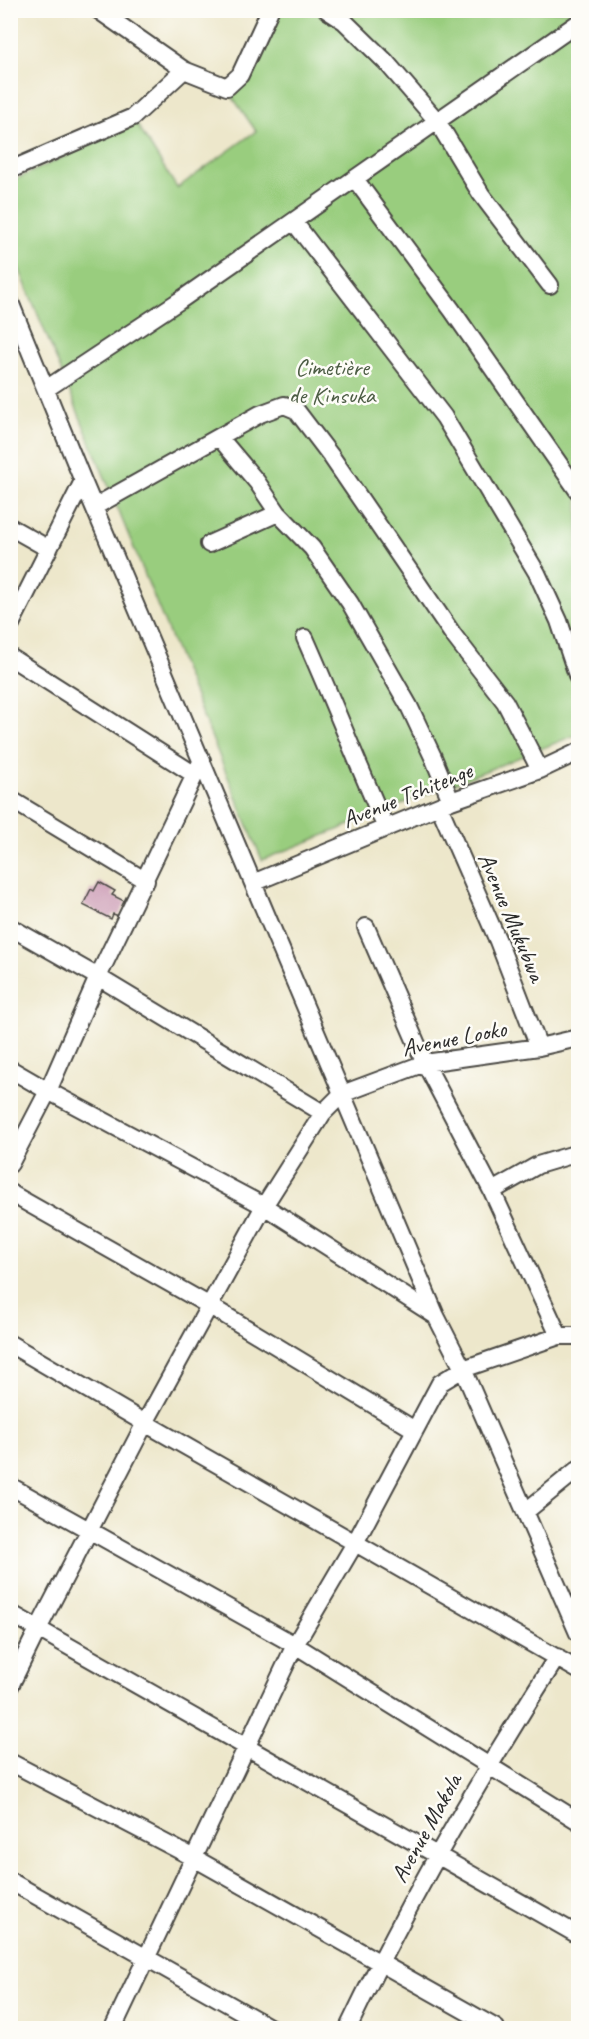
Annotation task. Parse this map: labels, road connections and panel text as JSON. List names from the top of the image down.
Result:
{
  "streets": {
    "street": [
      "Avenue Tshitenge",
      "Avenue Mukubwa",
      "Avenue Looko",
      "Avenue Makola"
    ]
  },
  "crossings": [
    ["Avenue Tshitenge", "Avenue Mukubwa"],
    ["Avenue Mukubwa", "Avenue Looko"]
  ],
  "parks": ["Cimetière de Kinsuka"]
}
